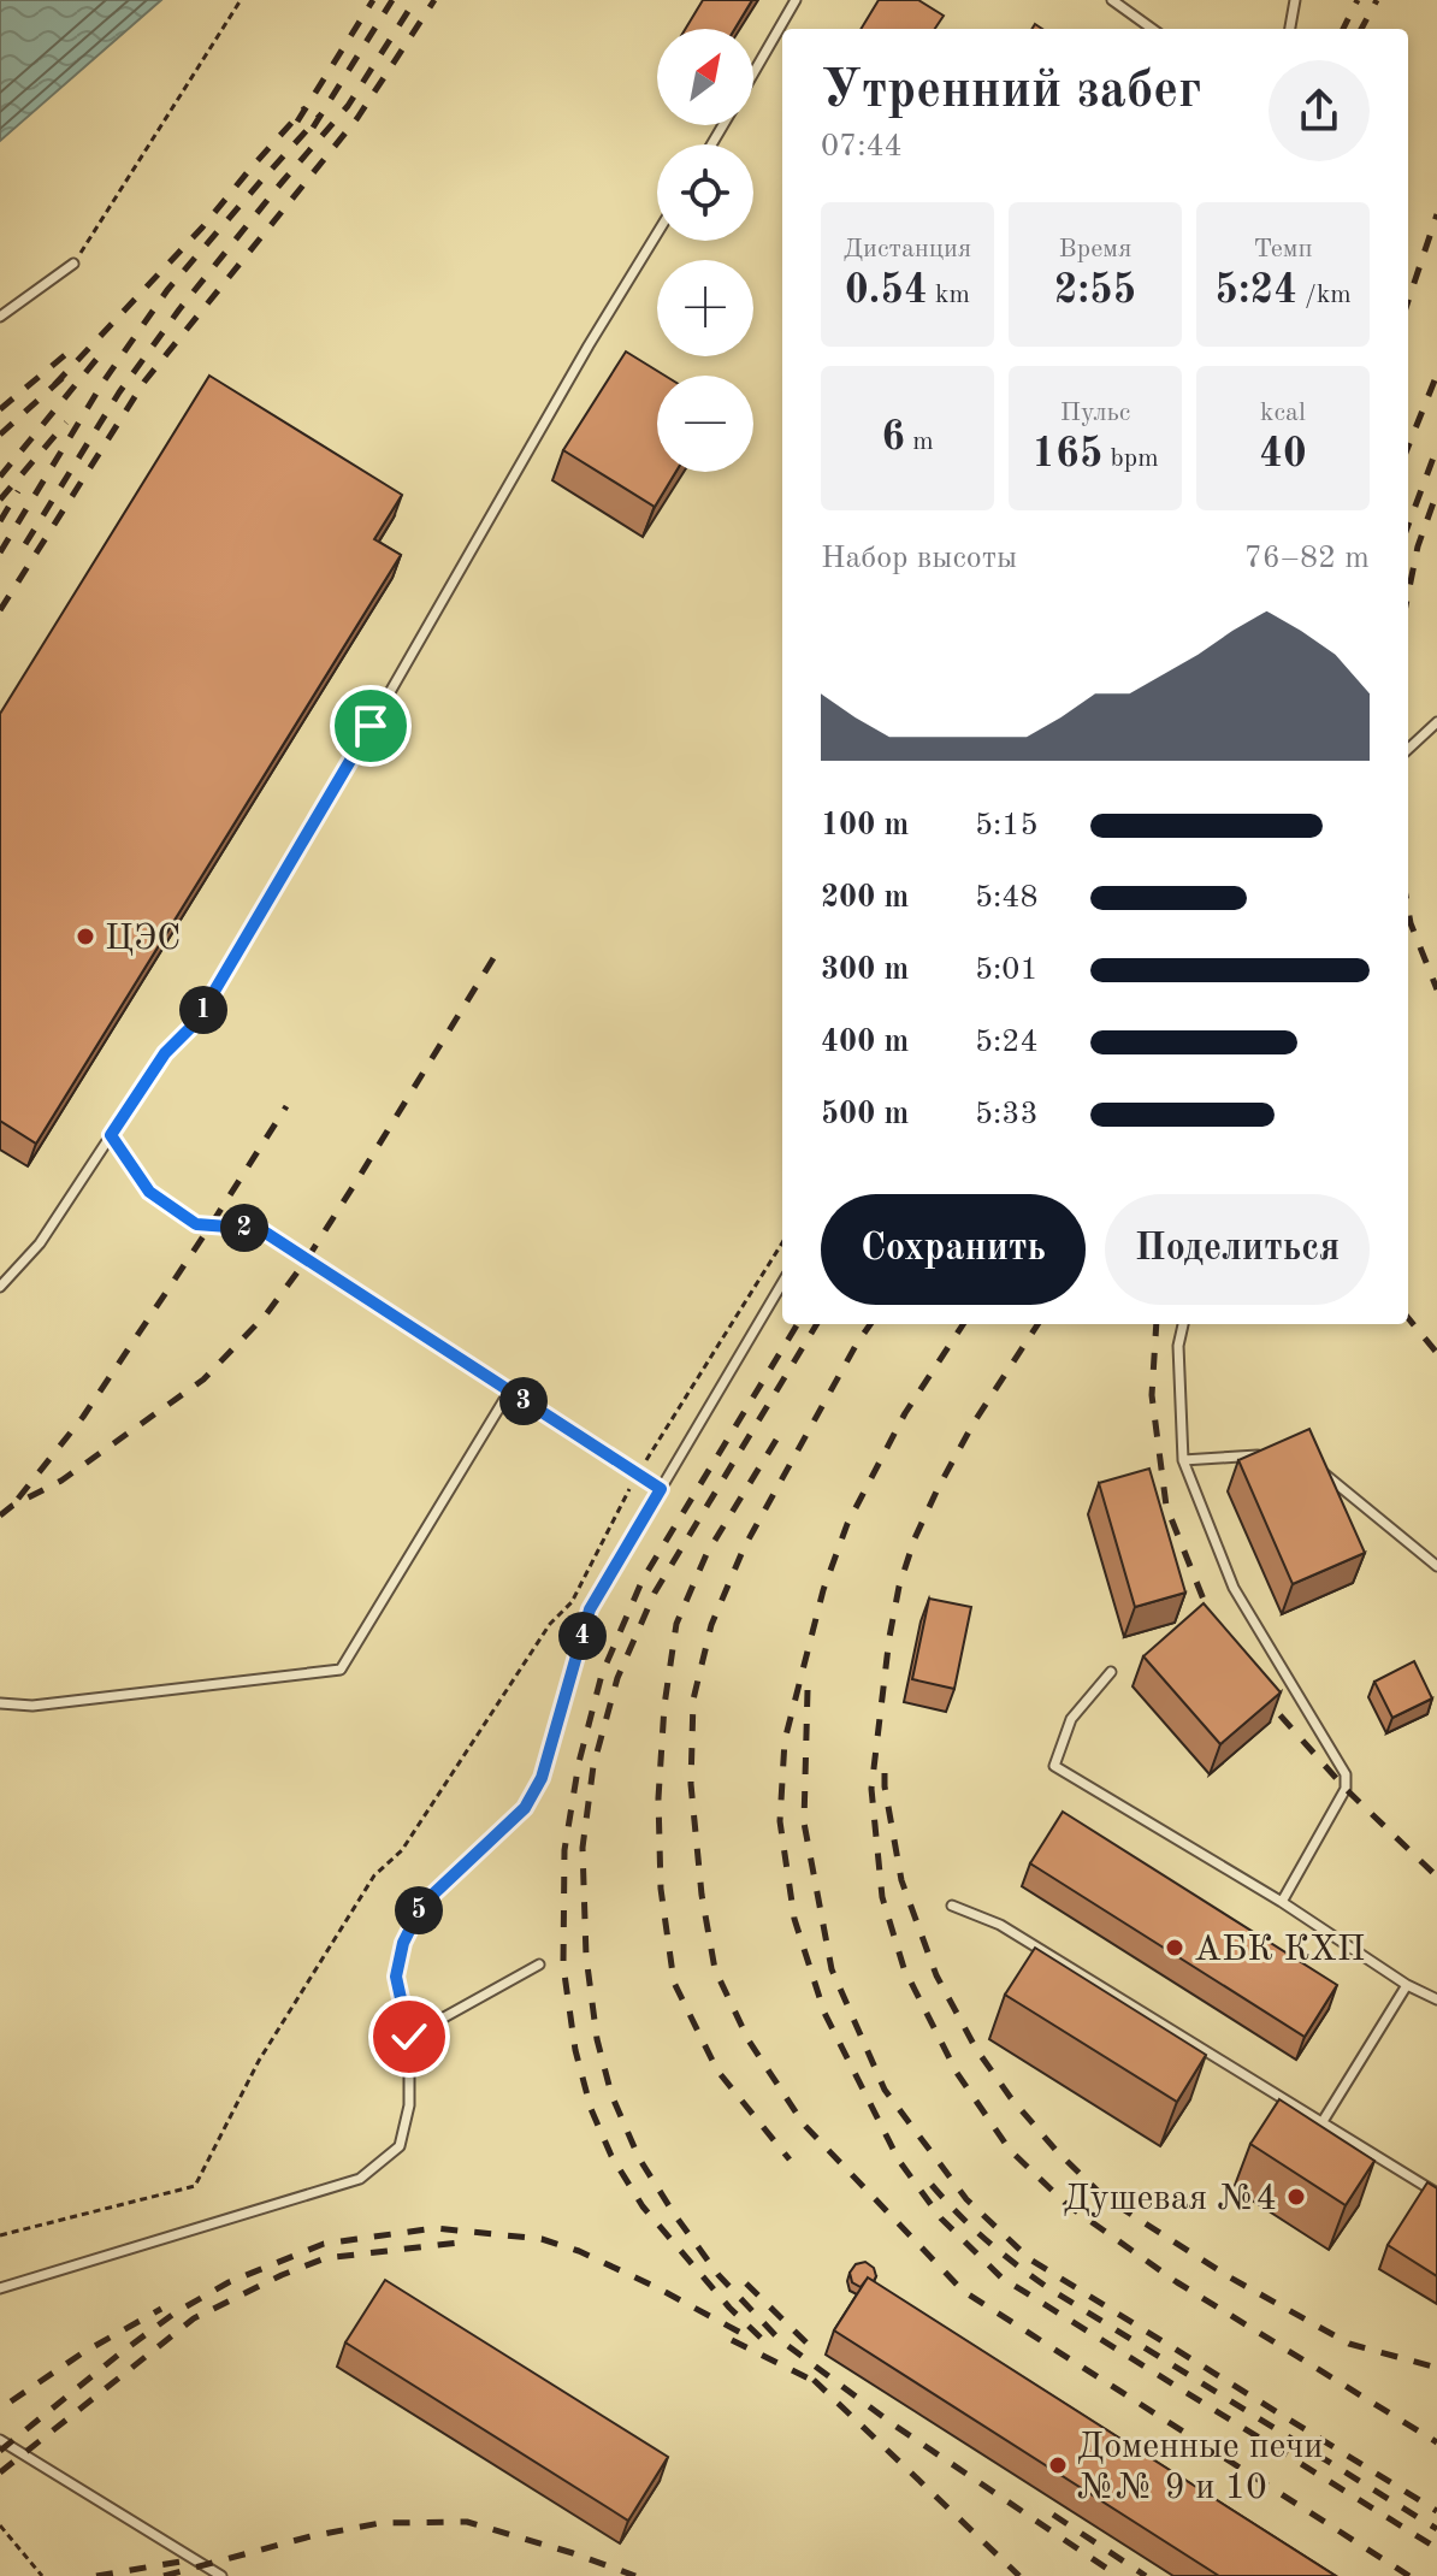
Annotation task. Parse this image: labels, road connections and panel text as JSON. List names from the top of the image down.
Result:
{
  "places": [
    "ЦЭС",
    "АБК КХП",
    "Душевая №4",
    "Доменные печи №№ 9 и 10"
  ],
  "north": "top right",
  "page": {
    "map_buttons": ["+", "−"],
    "heading": ["Утренний забег", "07:44"],
    "stats": [
      ["Дистанция", "0.54 km"],
      ["Время", "2:55"],
      ["Темп", "5:24 /km"],
      ["6 m"],
      ["Пульс", "165 bpm"],
      ["kcal", "40"]
    ],
    "chart": ["Набор высоты", "76–82 m"],
    "list": [
      {
        "name": "100 m",
        "note": "5:15"
      },
      {
        "name": "200 m",
        "note": "5:48"
      },
      {
        "name": "300 m",
        "note": "5:01"
      },
      {
        "name": "400 m",
        "note": "5:24"
      },
      {
        "name": "500 m",
        "note": "5:33"
      }
    ],
    "pins": [
      "1",
      "2",
      "3",
      "4",
      "5"
    ],
    "buttons": ["Сохранить", "Поделиться"]
  }
}
